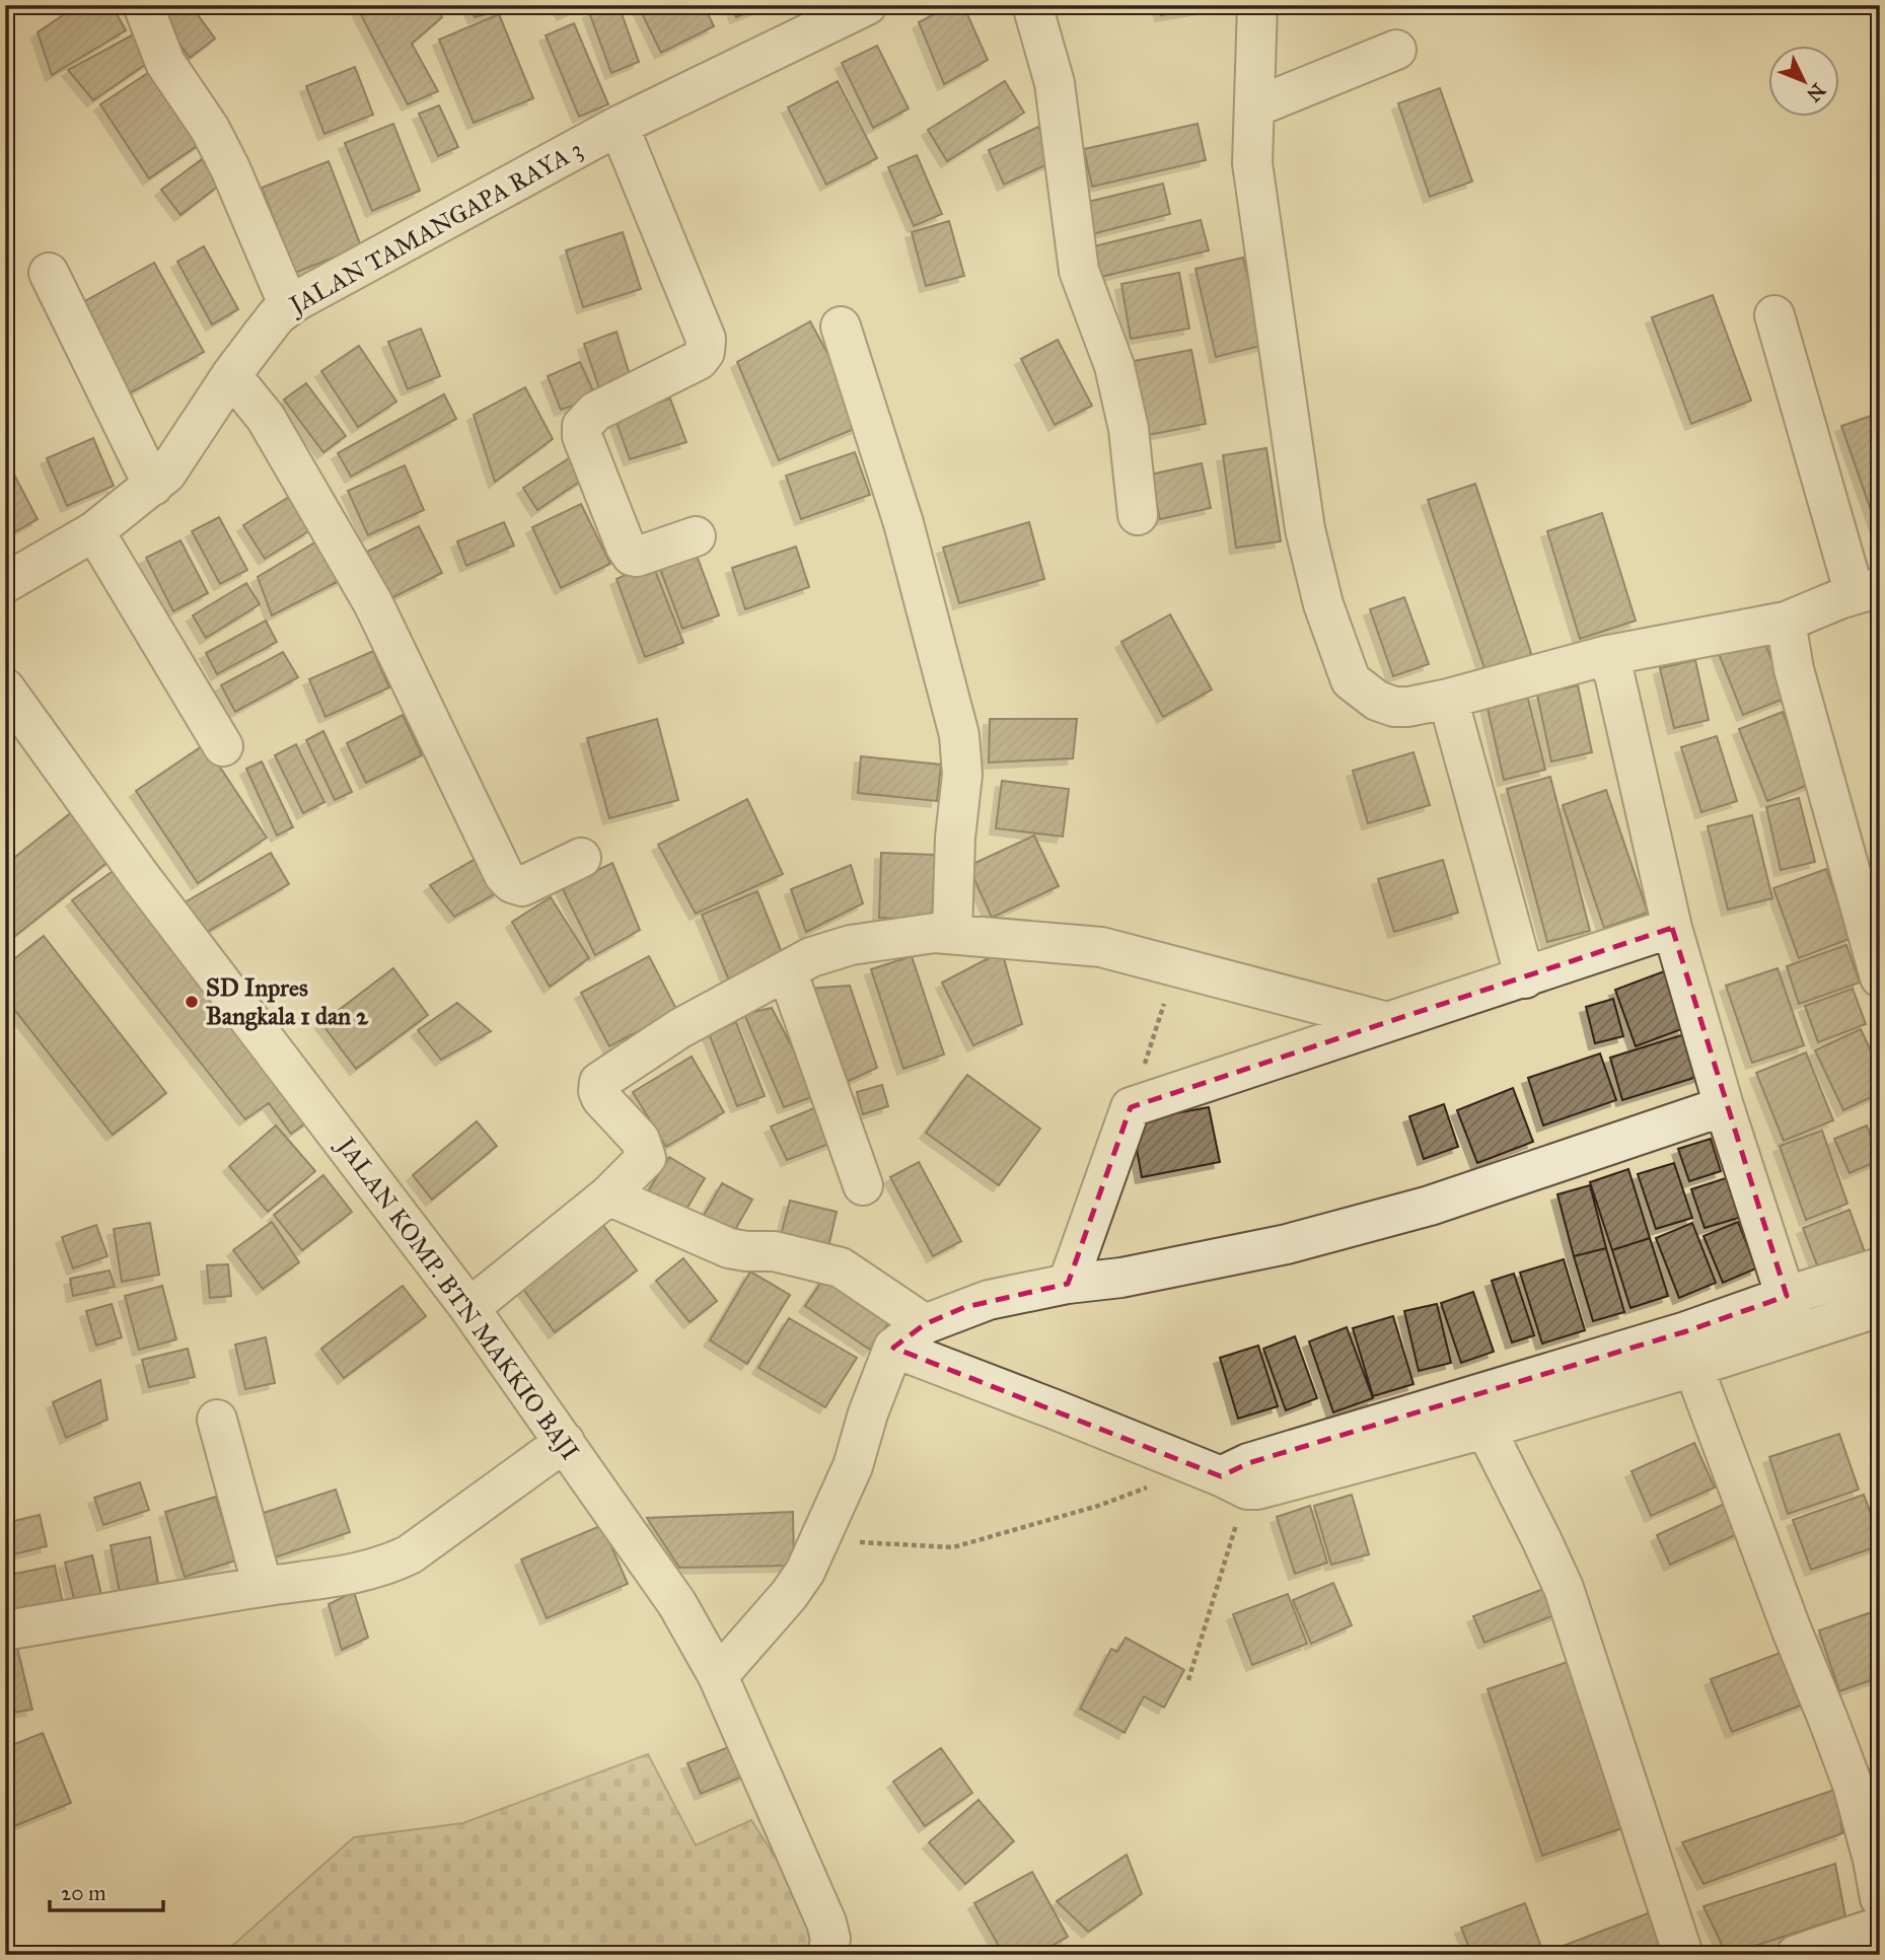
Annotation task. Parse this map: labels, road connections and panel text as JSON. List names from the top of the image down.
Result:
{
  "streets": {
    "street": ["JALAN TAMANGAPA RAYA 3", "JALAN KOMP. BTN MAKKIO BAJI"]
  },
  "places": ["SD Inpres Bangkala 1 dan 2"],
  "scale_bar": "20 m",
  "north": "bottom right"
}
